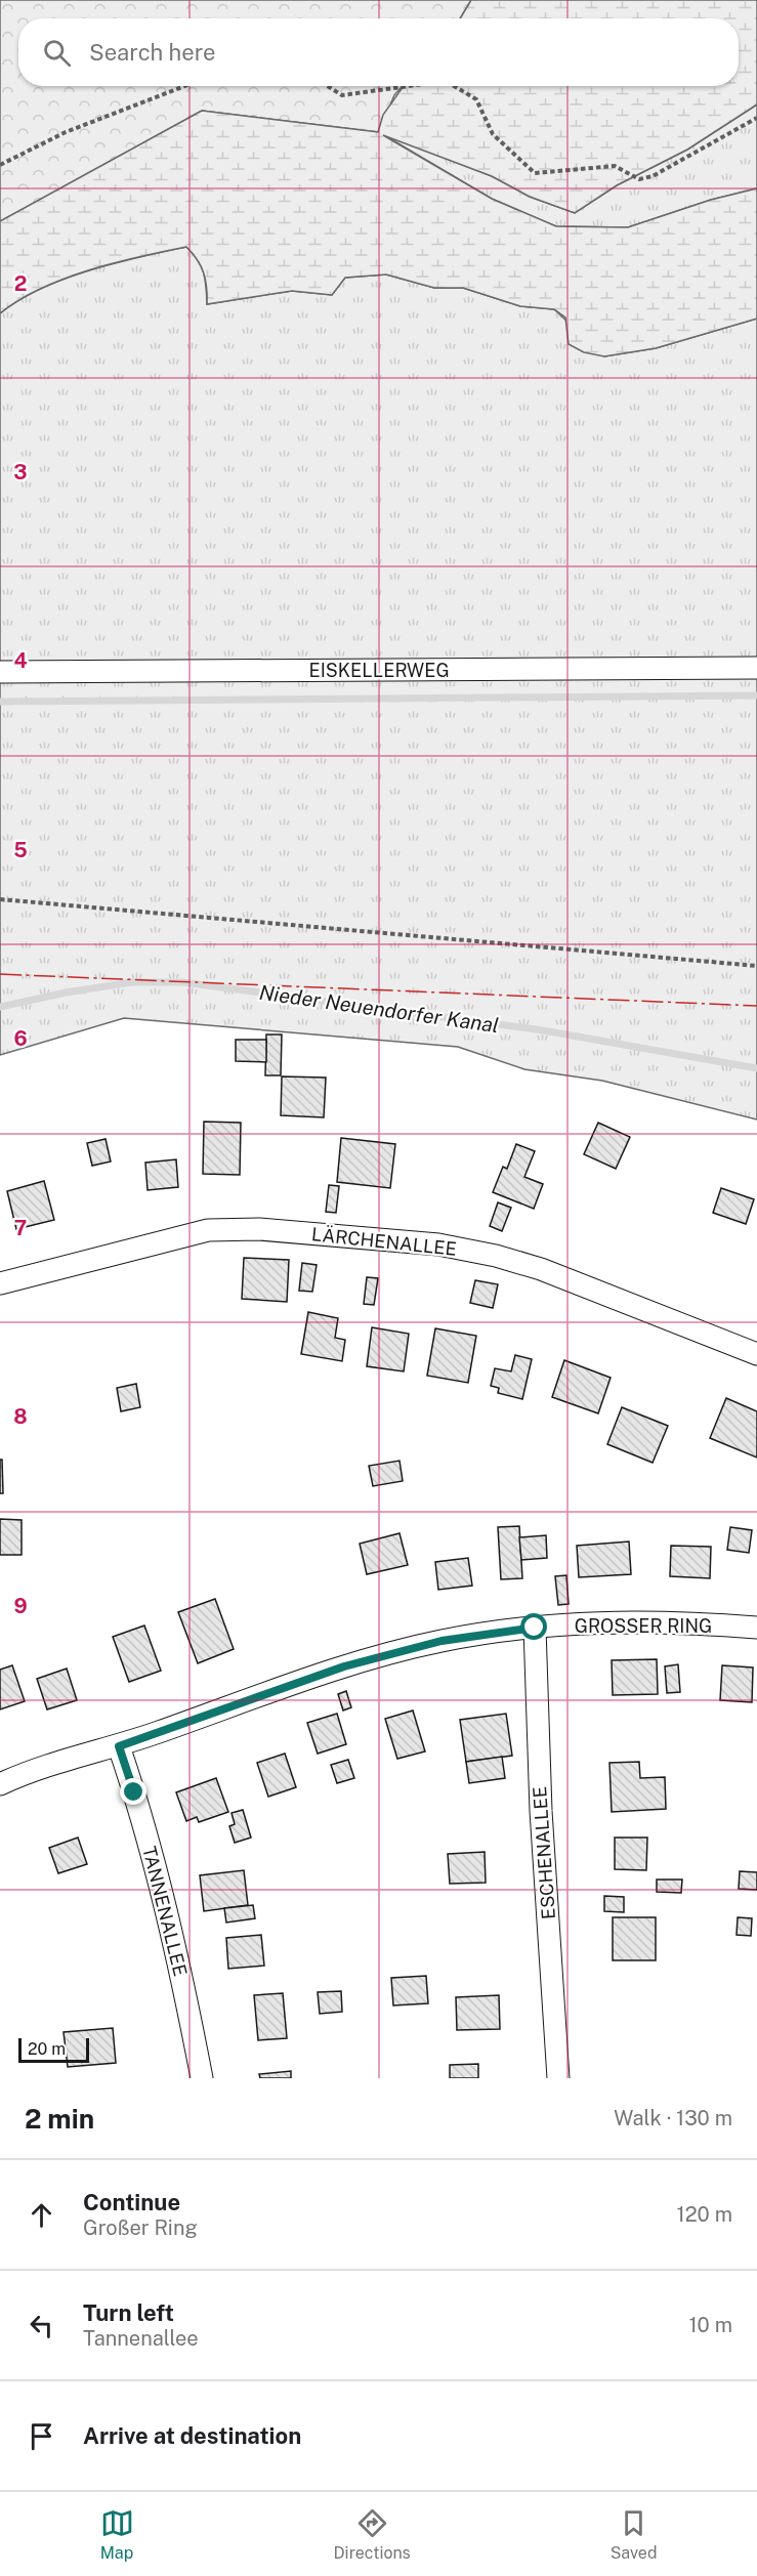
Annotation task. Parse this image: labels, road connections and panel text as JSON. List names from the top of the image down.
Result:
{
  "streets": {
    "street": [
      "EISKELLERWEG",
      "LÄRCHENALLEE",
      "GROSSER RING",
      "ESCHENALLEE",
      "TANNENALLEE"
    ]
  },
  "crossings": [
    ["GROSSER RING", "ESCHENALLEE"],
    ["GROSSER RING", "TANNENALLEE"]
  ],
  "water": ["Nieder Neuendorfer Kanal"],
  "scale_bar": "20 m",
  "page": {
    "search": "Search here",
    "scale": "20 m",
    "heading": ["2 min", "Walk · 130 m"],
    "list": [
      ["Continue", "Großer Ring", "120 m"],
      ["Turn left", "Tannenallee", "10 m"],
      "Arrive at destination"
    ],
    "nav": ["Map", "Directions", "Saved"]
  },
  "grid": {
    "rows": [
      "2",
      "3",
      "4",
      "5",
      "6",
      "7",
      "8",
      "9"
    ]
  }
}
